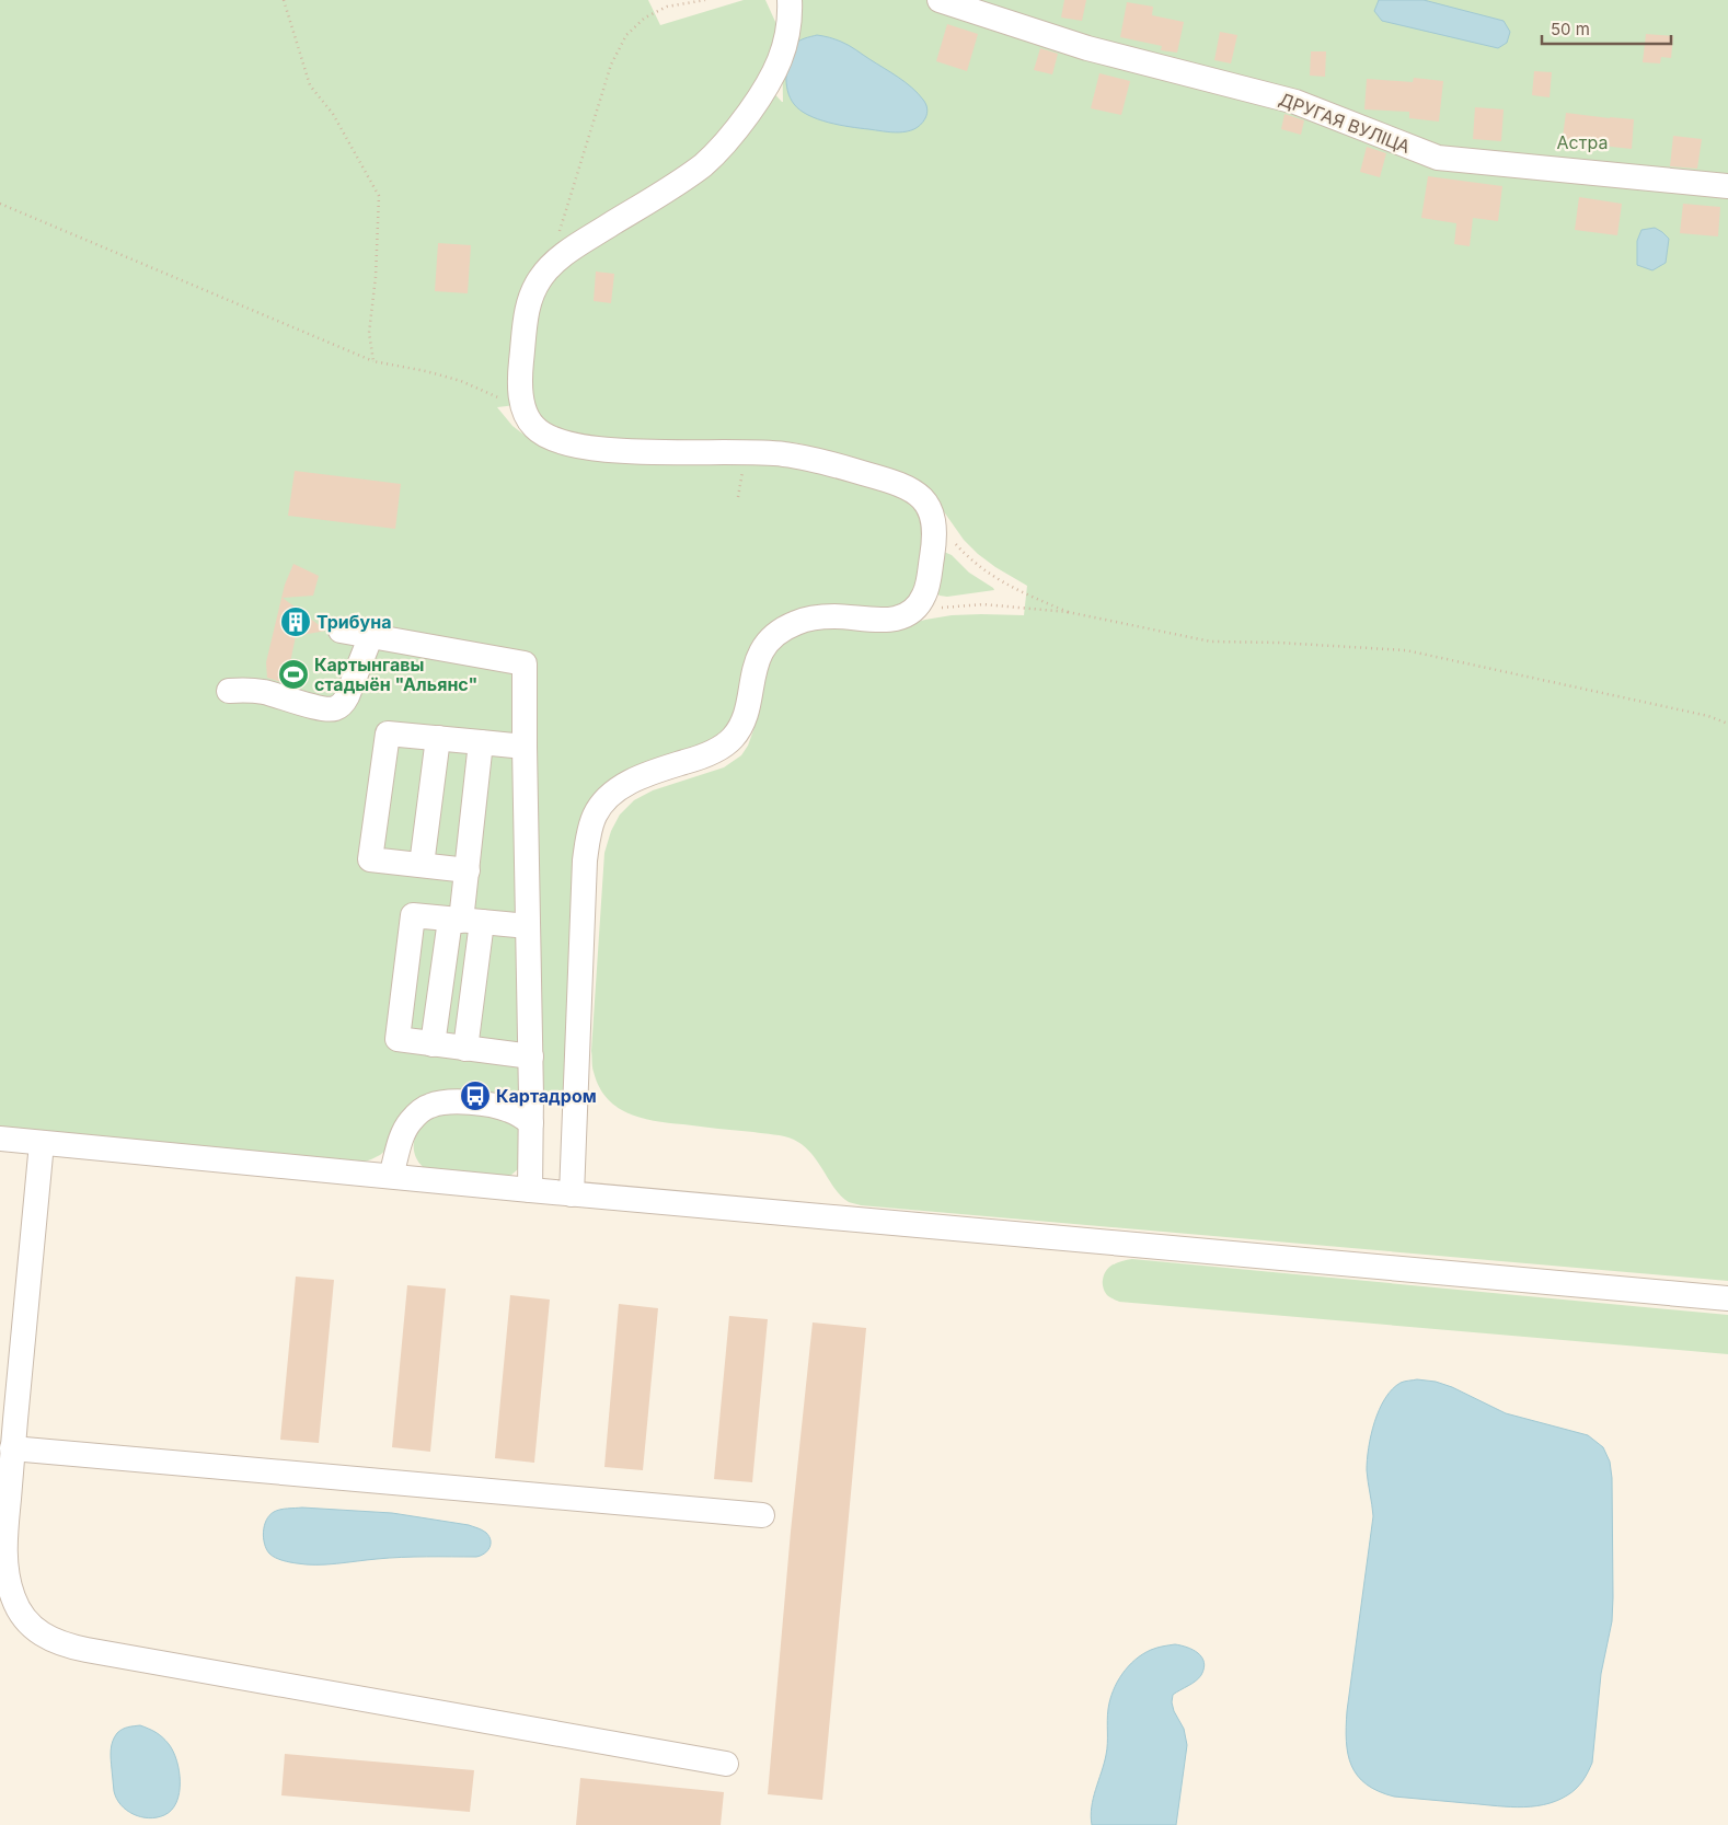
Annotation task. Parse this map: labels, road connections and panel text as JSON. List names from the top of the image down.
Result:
{
  "streets": {
    "street": ["ДРУГАЯ ВУЛІЦА"]
  },
  "parks": ["Астра"],
  "places": {
    "building": ["Трибуна"],
    "sports": ["Картынгавы стадыён \"Альянс\""],
    "bus stop": ["Картадром"]
  },
  "scale_bar": "50 m"
}
